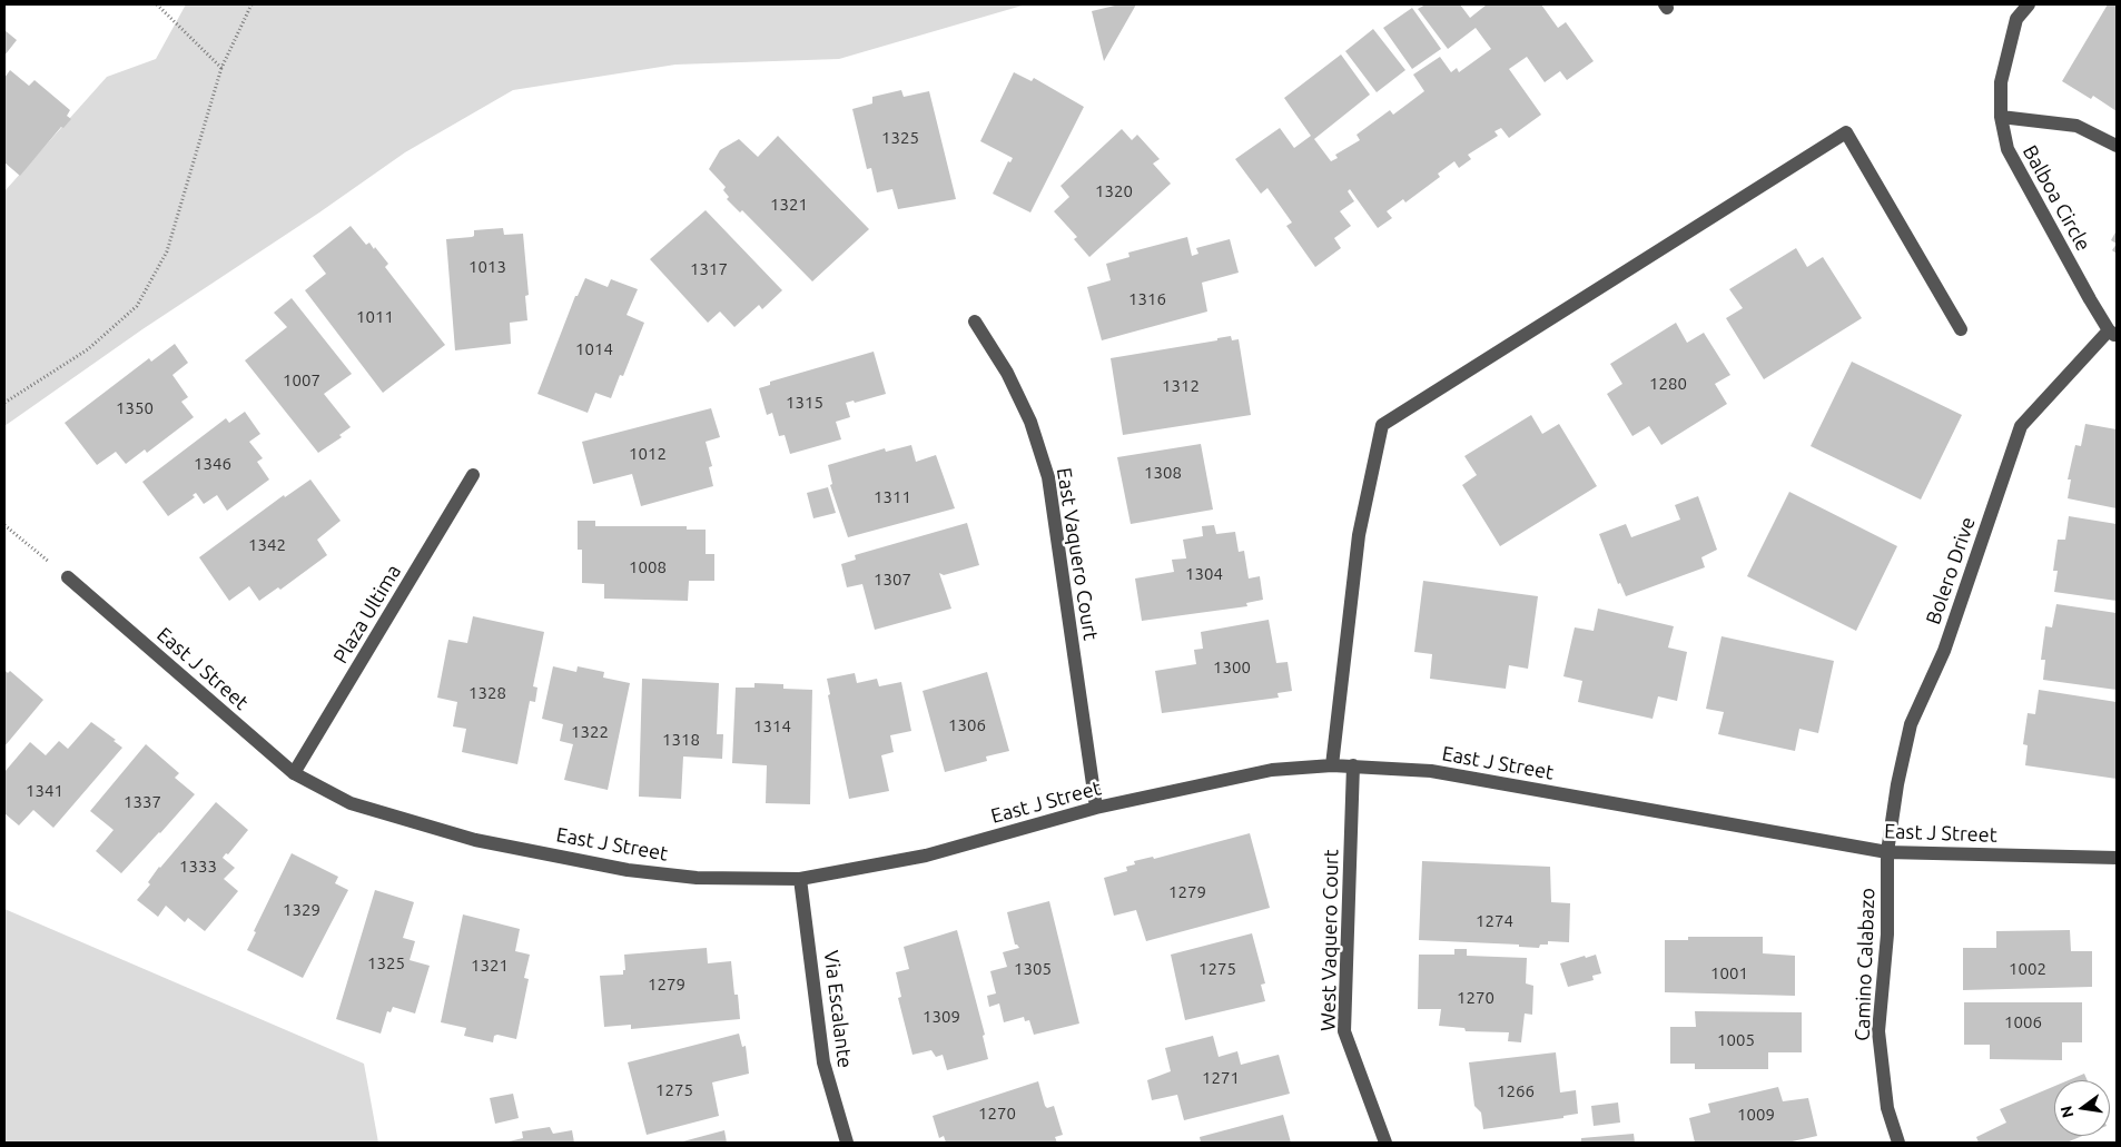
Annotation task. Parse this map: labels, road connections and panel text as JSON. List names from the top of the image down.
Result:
{
  "streets": {
    "street": [
      "Balboa Circle",
      "East Vaquero Court",
      "Bolero Drive",
      "Plaza Ultima",
      "East J Street",
      "West Vaquero Court",
      "Camino Calabazo",
      "Via Escalante"
    ]
  },
  "crossings": [
    ["Balboa Circle", "Bolero Drive"],
    ["East Vaquero Court", "East J Street"],
    ["Bolero Drive", "East J Street"],
    ["Bolero Drive", "Camino Calabazo"],
    ["Plaza Ultima", "East J Street"],
    ["East J Street", "West Vaquero Court"],
    ["East J Street", "Camino Calabazo"],
    ["East J Street", "Via Escalante"]
  ],
  "house_numbers": [
    "1325",
    "1320",
    "1321",
    "1013",
    "1317",
    "1316",
    "1011",
    "1014",
    "1007",
    "1280",
    "1312",
    "1315",
    "1350",
    "1012",
    "1346",
    "1308",
    "1311",
    "1342",
    "1008",
    "1304",
    "1307",
    "1300",
    "1328",
    "1306",
    "1314",
    "1322",
    "1318",
    "1341",
    "1337",
    "1333",
    "1279",
    "1329",
    "1274",
    "1325",
    "1321",
    "1305",
    "1275",
    "1002",
    "1001",
    "1279",
    "1270",
    "1309",
    "1006",
    "1005",
    "1271",
    "1275",
    "1266",
    "1270",
    "1009"
  ],
  "north": "left"
}
